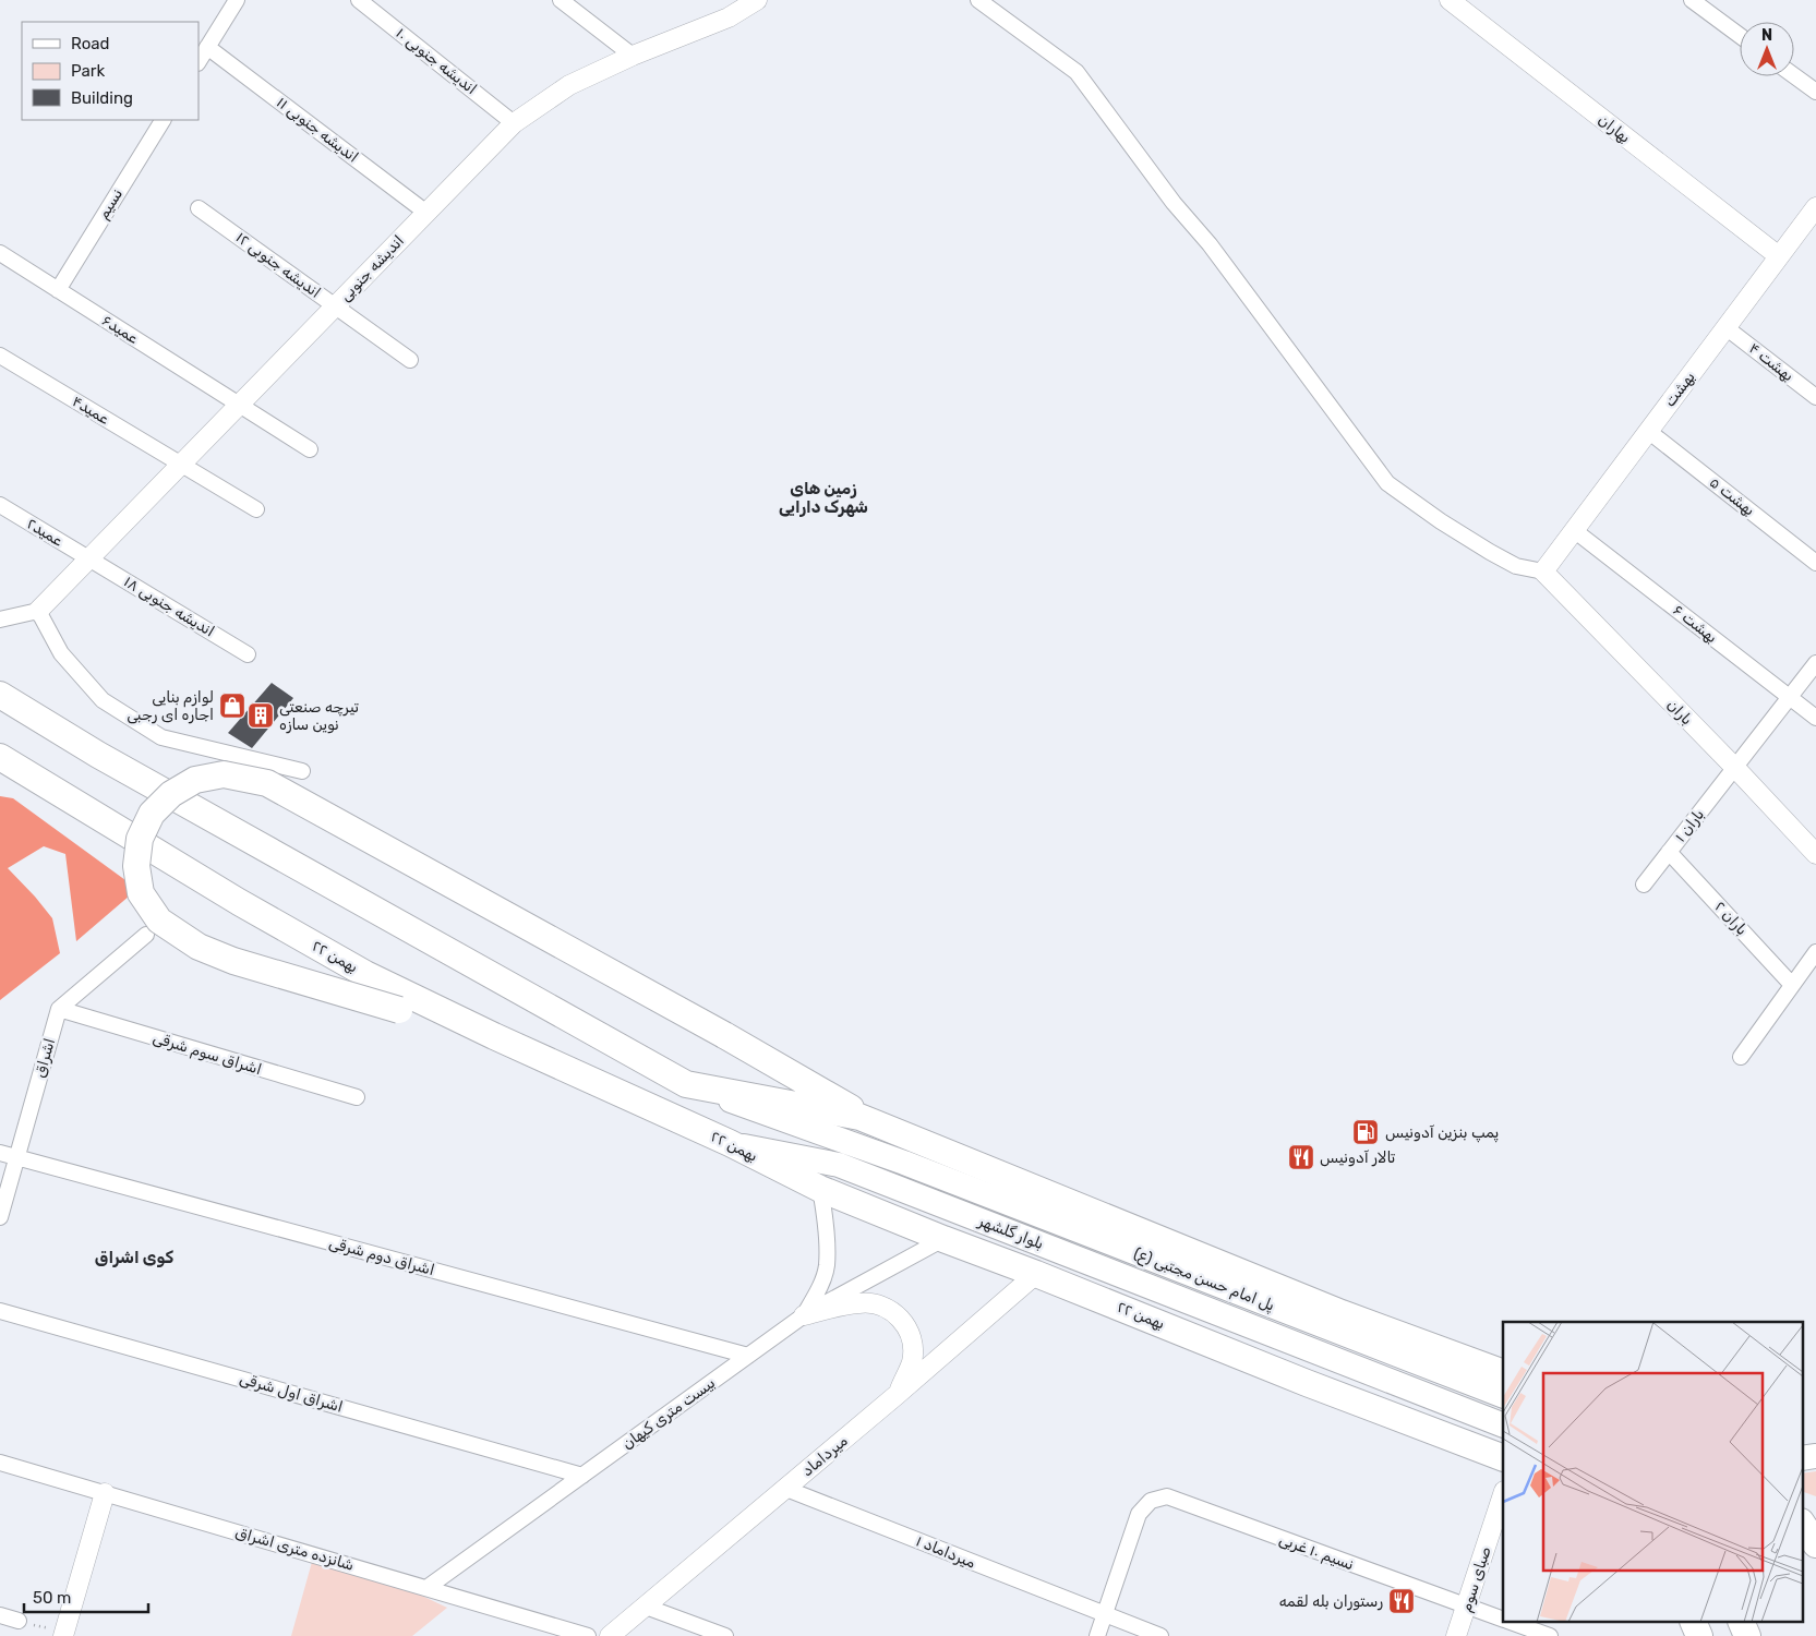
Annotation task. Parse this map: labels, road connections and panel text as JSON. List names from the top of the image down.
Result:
{
  "streets": {
    "highway": ["۲۲ بهمن"],
    "main road": ["بلوار گلشهر", "پل امام حسن مجتبی (ع)"],
    "street": [
      "اندیشه جنوبی ۱۰",
      "بهاران",
      "اندیشه جنوبی ۱۱",
      "نسیم",
      "اندیشه جنوبی ۱۲",
      "اندیشه جنوبی",
      "عمید۶",
      "بهشت ۴",
      "بهشت",
      "عمید۴",
      "بهشت ۵",
      "عمید۲",
      "اندیشه جنوبی ۱۸",
      "بهشت ۶",
      "باران",
      "باران ۱",
      "باران ۲",
      "اشراق سوم شرقی",
      "اشراق",
      "اشراق دوم شرقی",
      "اشراق اول شرقی",
      "بیست متری کیهان",
      "میرداماد",
      "شانزده متری اشراق",
      "میرداماد ۱",
      "نسیم ۱۰ غربی",
      "صبای سوم"
    ]
  },
  "crossings": [
    ["اندیشه جنوبی ۱۰", "اندیشه جنوبی"],
    ["بهاران", "بهشت"],
    ["اندیشه جنوبی ۱۱", "اندیشه جنوبی"],
    ["نسیم", "عمید۶"],
    ["اندیشه جنوبی ۱۲", "اندیشه جنوبی"],
    ["اندیشه جنوبی", "عمید۶"],
    ["اندیشه جنوبی", "عمید۴"],
    ["اندیشه جنوبی", "عمید۲"],
    ["اندیشه جنوبی", "اندیشه جنوبی ۱۸"],
    ["بهشت ۴", "بهشت"],
    ["بهشت", "بهشت ۵"],
    ["بهشت", "بهشت ۶"],
    ["بهشت", "باران"],
    ["عمید۲", "اندیشه جنوبی ۱۸"],
    ["بهشت ۶", "باران ۱"],
    ["باران", "باران ۱"],
    ["باران ۱", "باران ۲"],
    ["۲۲ بهمن", "بلوار گلشهر"],
    ["۲۲ بهمن", "بیست متری کیهان"],
    ["۲۲ بهمن", "میرداماد"],
    ["اشراق سوم شرقی", "اشراق"],
    ["اشراق", "اشراق دوم شرقی"],
    ["اشراق دوم شرقی", "بیست متری کیهان"],
    ["اشراق اول شرقی", "بیست متری کیهان"],
    ["بیست متری کیهان", "شانزده متری اشراق"],
    ["میرداماد", "میرداماد ۱"],
    ["میرداماد ۱", "نسیم ۱۰ غربی"],
    ["نسیم ۱۰ غربی", "صبای سوم"]
  ],
  "districts": ["زمین های شهرک دارایی", "کوی اشراق"],
  "places": {
    "shop": ["لوازم بنایی اجاره ای رجبی"],
    "building": ["تیرچه صنعتی نوین سازه"],
    "fuel station": ["پمپ بنزین آدونیس"],
    "restaurant": ["تالار آدونیس", "رستوران بله لقمه"]
  },
  "legend": ["Road", "Park", "Building"],
  "scale_bar": "50 m",
  "north": "top"
}
